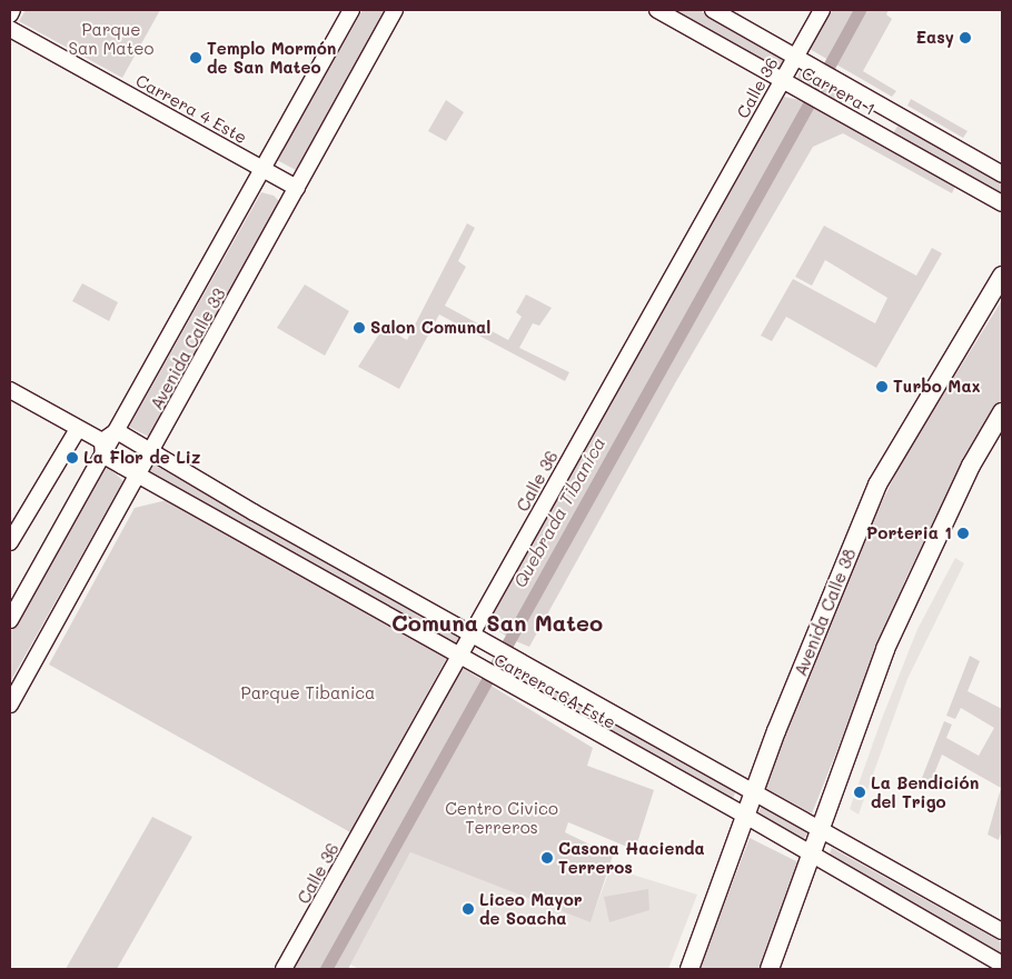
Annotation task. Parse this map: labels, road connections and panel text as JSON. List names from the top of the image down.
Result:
{
  "streets": {
    "main road": ["Avenida Calle 38"],
    "street": [
      "Calle 36",
      "Carrera 1",
      "Carrera 4 Este",
      "Avenida Calle 33",
      "Carrera 6A Este"
    ]
  },
  "crossings": [
    ["Calle 36", "Carrera 1"],
    ["Calle 36", "Carrera 6A Este"],
    ["Carrera 4 Este", "Avenida Calle 33"],
    ["Avenida Calle 33", "Carrera 6A Este"],
    ["Avenida Calle 38", "Carrera 6A Este"]
  ],
  "districts": ["Comuna San Mateo"],
  "water": ["Quebrada Tibaníca"],
  "parks": ["Parque San Mateo", "Parque Tibanica", "Centro Civico Terreros"],
  "places": [
    "Easy",
    "Templo Mormón de San Mateo",
    "Salon Comunal",
    "Turbo Max",
    "La Flor de Liz",
    "Porteria 1",
    "La Bendición del Trigo",
    "Casona Hacienda Terreros",
    "Liceo Mayor de Soacha"
  ]
}
